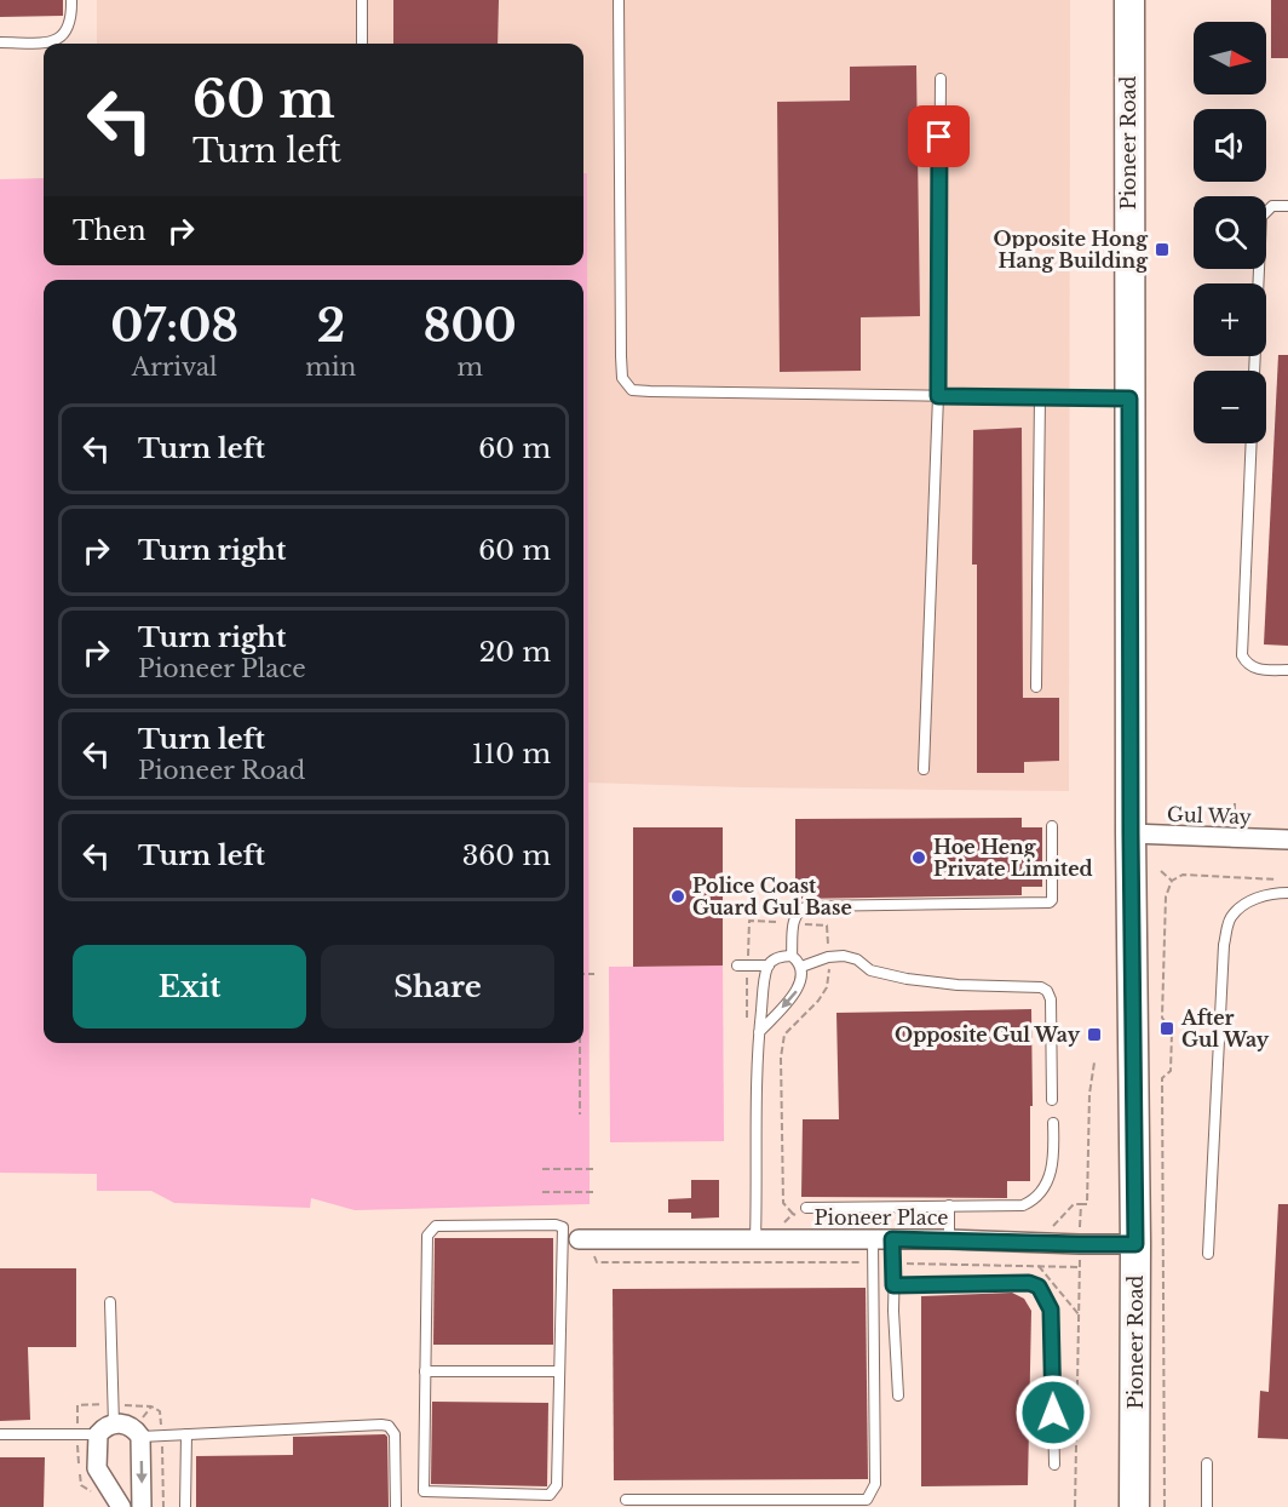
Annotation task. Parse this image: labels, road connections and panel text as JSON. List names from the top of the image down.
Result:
{
  "streets": {
    "main road": ["Pioneer Road"],
    "street": ["Gul Way", "Pioneer Place"]
  },
  "crossings": [
    ["Pioneer Road", "Gul Way"],
    ["Pioneer Road", "Pioneer Place"]
  ],
  "places": {
    "transit": ["Opposite Hong Hang Building", "After Gul Way", "Opposite Gul Way"],
    "other": ["Hoe Heng Private Limited", "Police Coast Guard Gul Base"]
  },
  "north": "right",
  "page": {
    "map_buttons": ["+", "−"],
    "turn": ["60 m", "Turn left"],
    "then": "Then",
    "eta": [
      "07:08",
      "Arrival",
      "2",
      "min",
      "800",
      "m"
    ],
    "list": [
      {
        "name": "Turn left",
        "value": "60 m"
      },
      {
        "name": "Turn right",
        "value": "60 m"
      },
      {
        "name": "Turn right",
        "note": "Pioneer Place",
        "value": "20 m"
      },
      {
        "name": "Turn left",
        "note": "Pioneer Road",
        "value": "110 m"
      },
      {
        "name": "Turn left",
        "value": "360 m"
      }
    ],
    "buttons": ["Exit", "Share"]
  }
}
